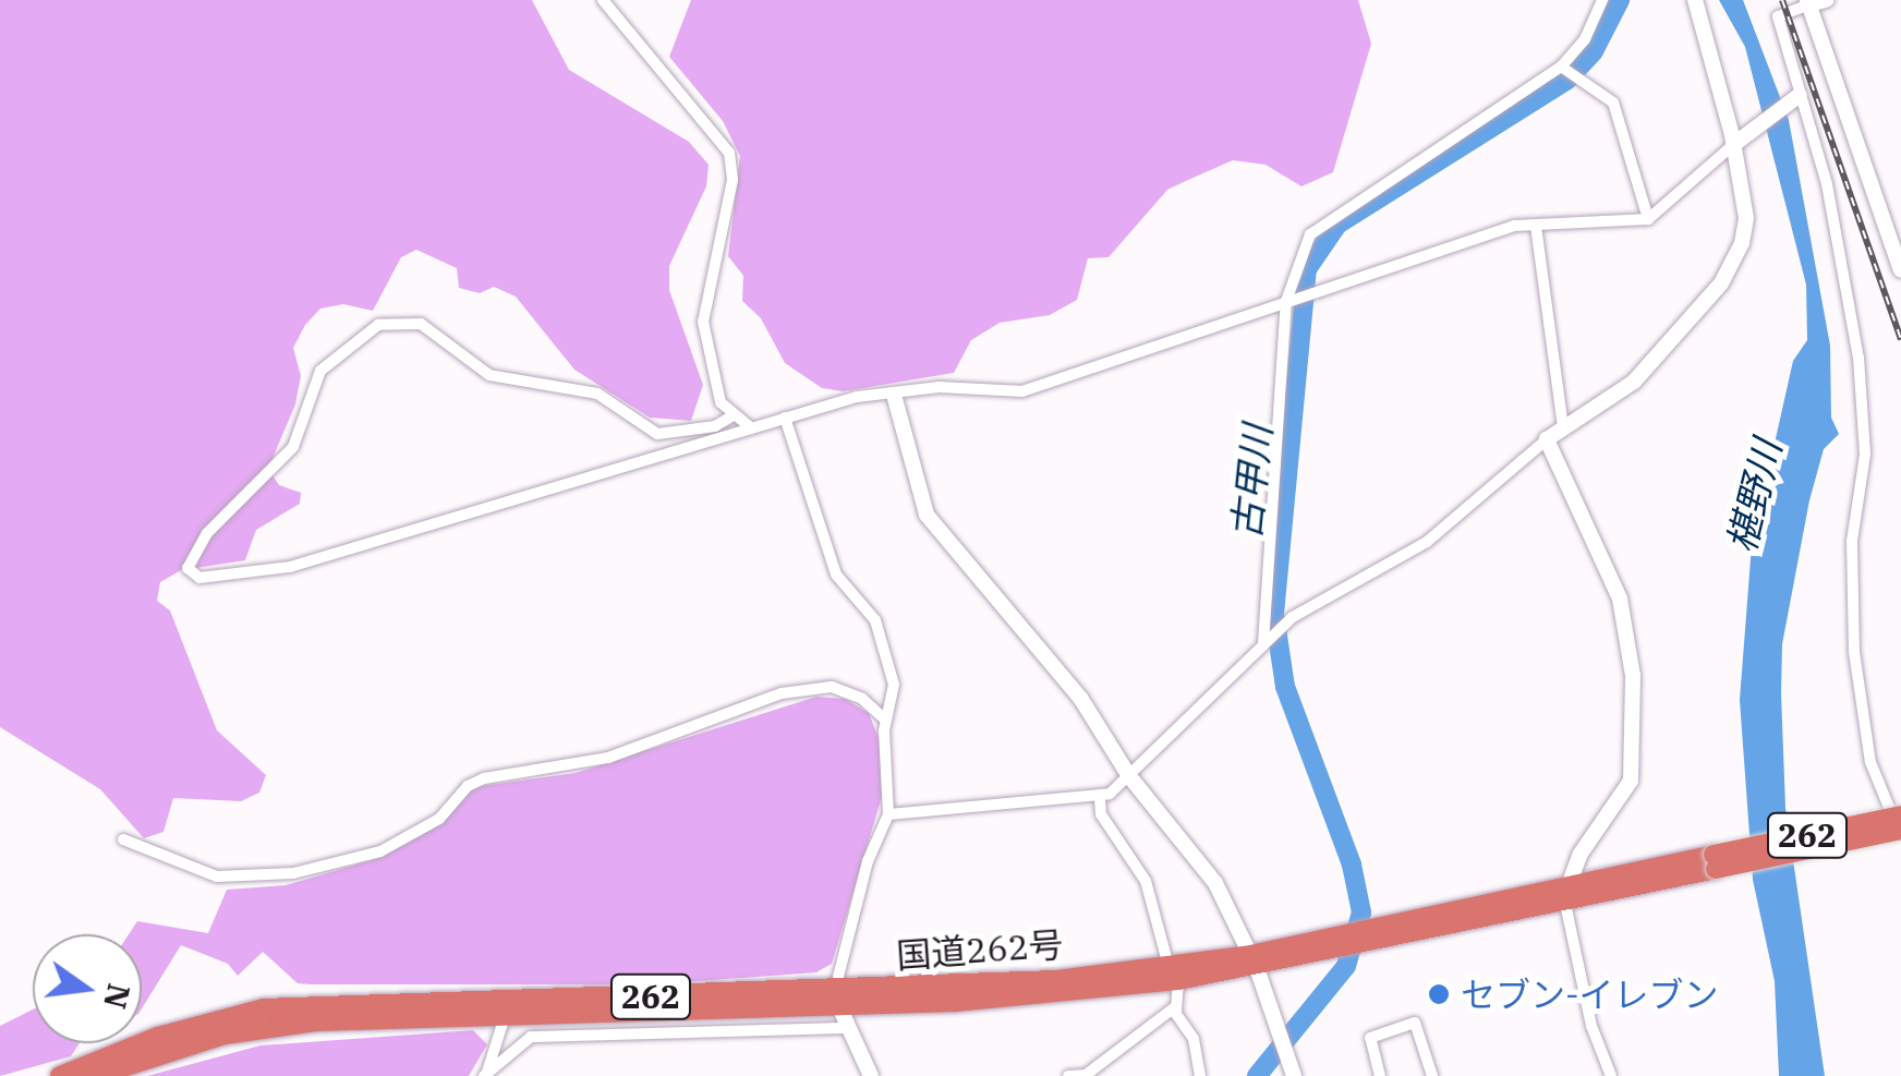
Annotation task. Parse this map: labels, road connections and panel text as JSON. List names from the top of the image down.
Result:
{
  "streets": {
    "highway": ["262", "国道262号"]
  },
  "water": ["古甲川", "椹野川"],
  "places": ["セブン-イレブン"],
  "north": "right"
}
